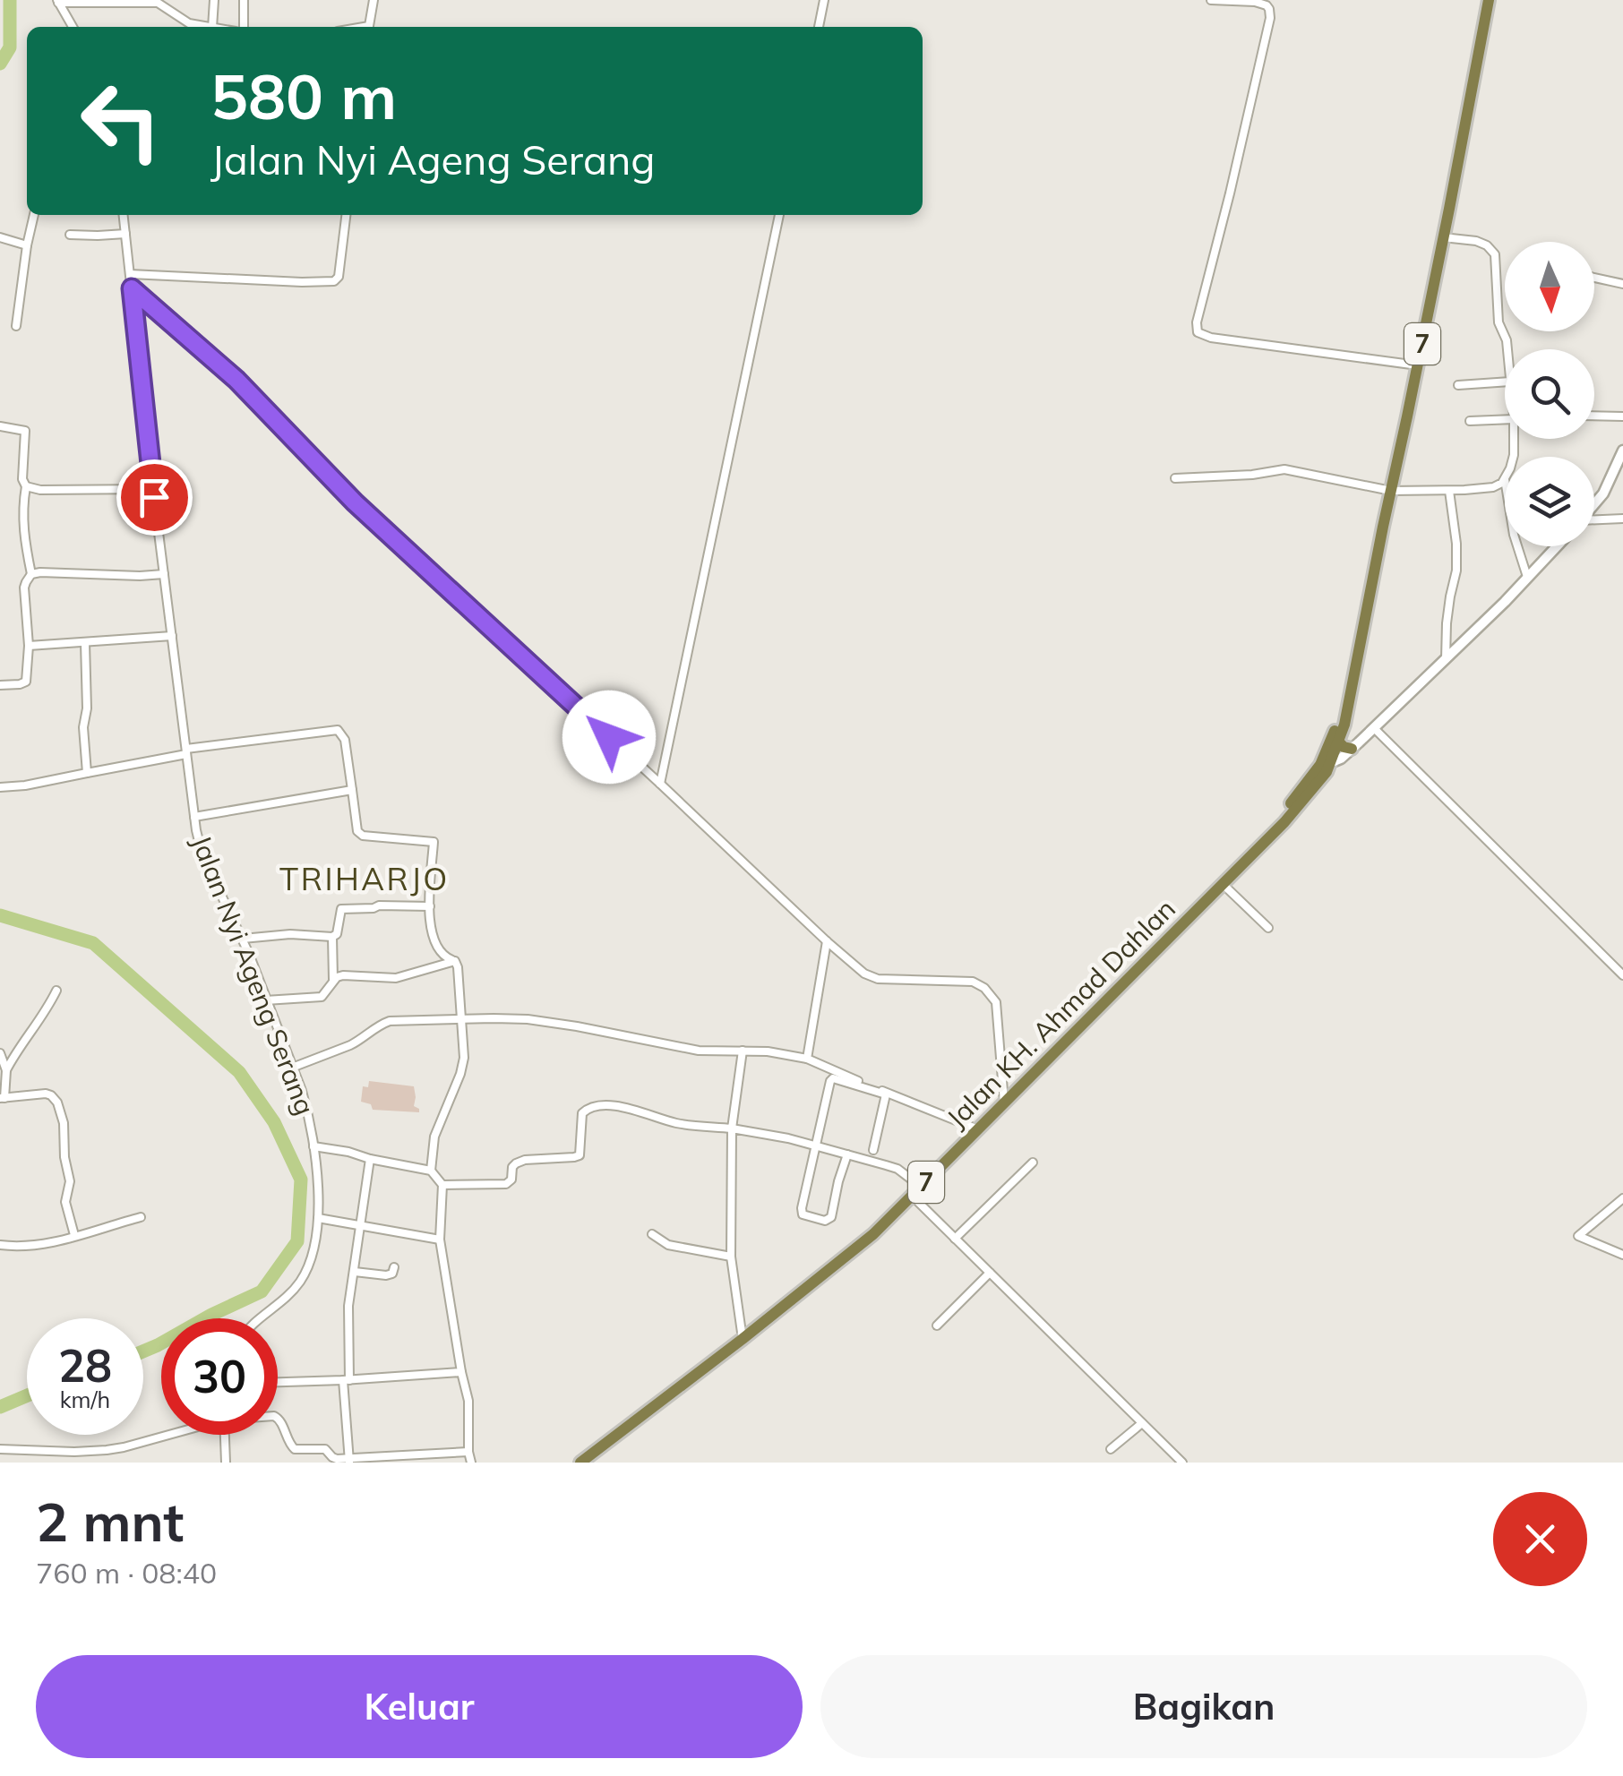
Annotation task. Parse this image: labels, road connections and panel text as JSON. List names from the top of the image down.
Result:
{
  "streets": {
    "highway": ["7", "Jalan KH. Ahmad Dahlan"],
    "street": ["Jalan Nyi Ageng Serang"]
  },
  "districts": ["TRIHARJO"],
  "north": "bottom",
  "page": {
    "turn": ["580 m", "Jalan Nyi Ageng Serang"],
    "speed": "28 km/h",
    "limit": "30",
    "heading": ["2 mnt", "760 m · 08:40"],
    "buttons": ["Keluar", "Bagikan"]
  }
}
